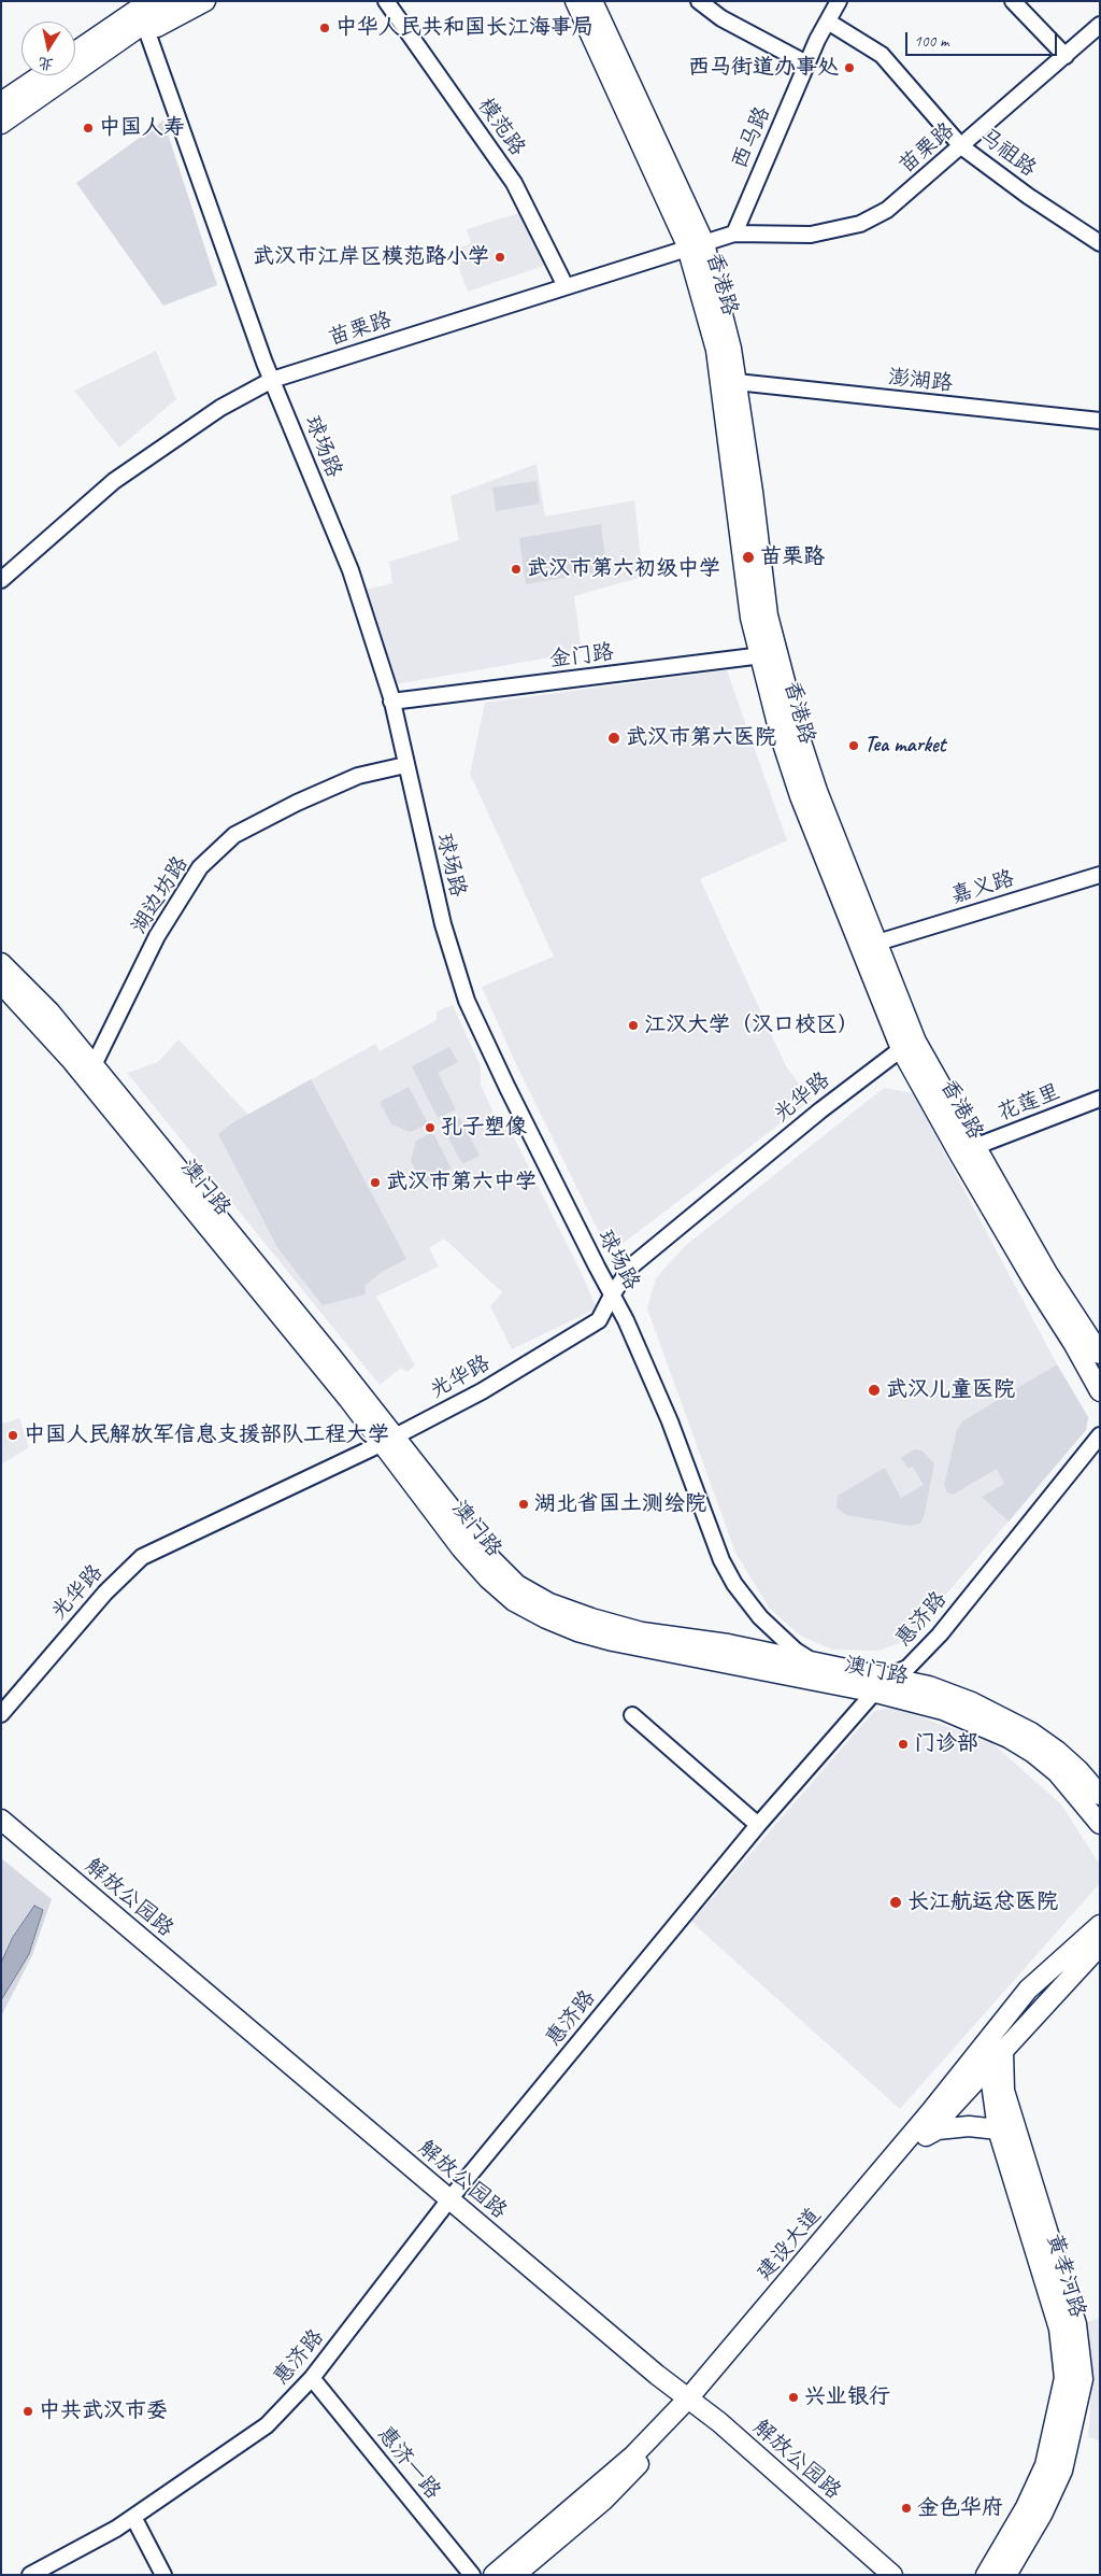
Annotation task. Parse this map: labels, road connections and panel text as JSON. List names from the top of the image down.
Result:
{
  "streets": {
    "main road": [
      "香港路",
      "澳门路",
      "解放公园路",
      "建设大道",
      "黄孝河路"
    ],
    "street": [
      "模范路",
      "西马路",
      "苗栗路",
      "马祖路",
      "澎湖路",
      "球场路",
      "金门路",
      "嘉义路",
      "湖边坊路",
      "光华路",
      "花莲里",
      "惠济路",
      "惠济一路"
    ]
  },
  "crossings": [
    ["模范路", "苗栗路"],
    ["西马路", "苗栗路"],
    ["西马路", "马祖路"],
    ["苗栗路", "马祖路"],
    ["苗栗路", "香港路"],
    ["苗栗路", "球场路"],
    ["香港路", "澎湖路"],
    ["香港路", "金门路"],
    ["香港路", "嘉义路"],
    ["香港路", "光华路"],
    ["香港路", "花莲里"],
    ["球场路", "金门路"],
    ["球场路", "湖边坊路"],
    ["球场路", "光华路"],
    ["球场路", "澳门路"],
    ["湖边坊路", "澳门路"],
    ["光华路", "澳门路"],
    ["澳门路", "惠济路"],
    ["惠济路", "解放公园路"],
    ["惠济路", "惠济一路"],
    ["解放公园路", "建设大道"],
    ["建设大道", "黄孝河路"]
  ],
  "places": [
    "中华人民共和国长江海事局",
    "西马街道办事处",
    "中国人寿",
    "武汉市江岸区模范路小学",
    "苗栗路",
    "武汉市第六初级中学",
    "武汉市第六医院",
    "Tea market",
    "江汉大学（汉口校区）",
    "孔子塑像",
    "武汉市第六中学",
    "武汉儿童医院",
    "中国人民解放军信息支援部队工程大学",
    "湖北省国土测绘院",
    "门诊部",
    "长江航运总医院",
    "兴业银行",
    "中共武汉市委",
    "金色华府"
  ],
  "scale_bar": "100 m",
  "north": "bottom"
}
